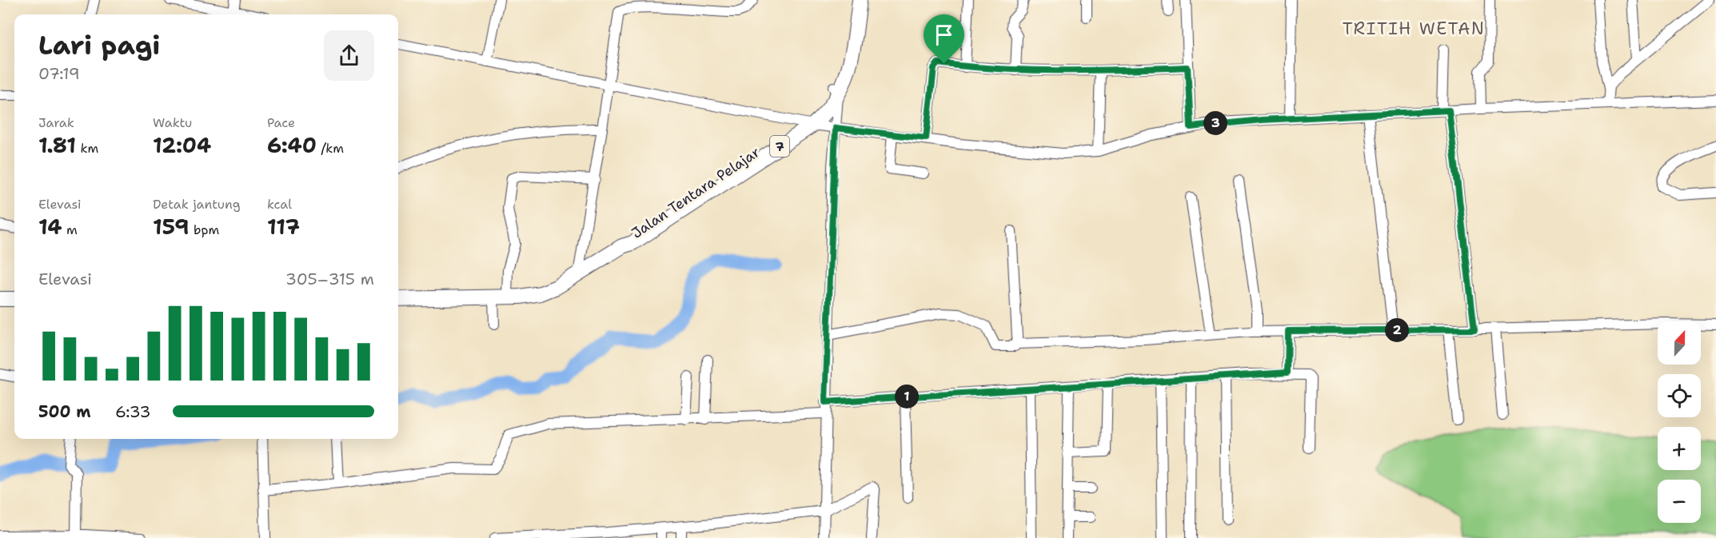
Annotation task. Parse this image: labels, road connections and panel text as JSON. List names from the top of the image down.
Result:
{
  "streets": {
    "highway": ["7", "Jalan Tentara Pelajar"]
  },
  "districts": ["TRITIH WETAN"],
  "north": "top",
  "page": {
    "heading": ["Lari pagi", "07:19"],
    "stats": [
      ["Jarak", "1.81 km"],
      ["Waktu", "12:04"],
      ["Pace", "6:40 /km"],
      ["Elevasi", "14 m"],
      ["Detak jantung", "159 bpm"],
      ["kcal", "117"]
    ],
    "pins": ["3", "2", "1"],
    "chart": ["Elevasi", "305–315 m"],
    "map_buttons": ["+", "−"],
    "list": [
      {
        "name": "500 m",
        "note": "6:33"
      }
    ]
  }
}
